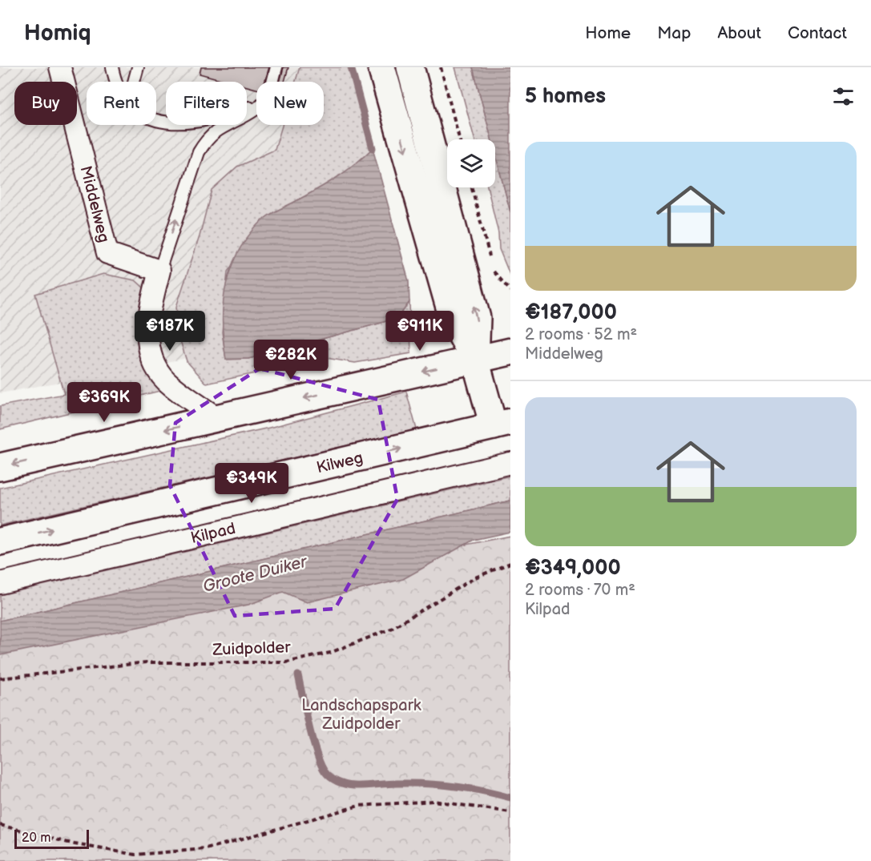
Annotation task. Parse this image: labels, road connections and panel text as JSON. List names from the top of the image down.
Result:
{
  "streets": {
    "main road": ["Kilweg"],
    "street": ["Middelweg", "Kilpad"],
    "path": ["Zuidpolder"]
  },
  "water": ["Groote Duiker"],
  "parks": ["Landschapspark Zuidpolder"],
  "scale_bar": "20 m",
  "page": {
    "header": "Homiq",
    "nav": [
      "Home",
      "Map",
      "About",
      "Contact"
    ],
    "heading": "5 homes",
    "chip": [
      "Buy",
      "Rent",
      "Filters",
      "New"
    ],
    "list": [
      {
        "name": "€187,000",
        "note": "2 rooms · 52 m² · Middelweg"
      },
      {
        "name": "€349,000",
        "note": "2 rooms · 70 m² · Kilpad"
      }
    ],
    "price": [
      "€187K",
      "€911K",
      "€282K",
      "€369K",
      "€349K"
    ],
    "scale": "20 m"
  }
}
